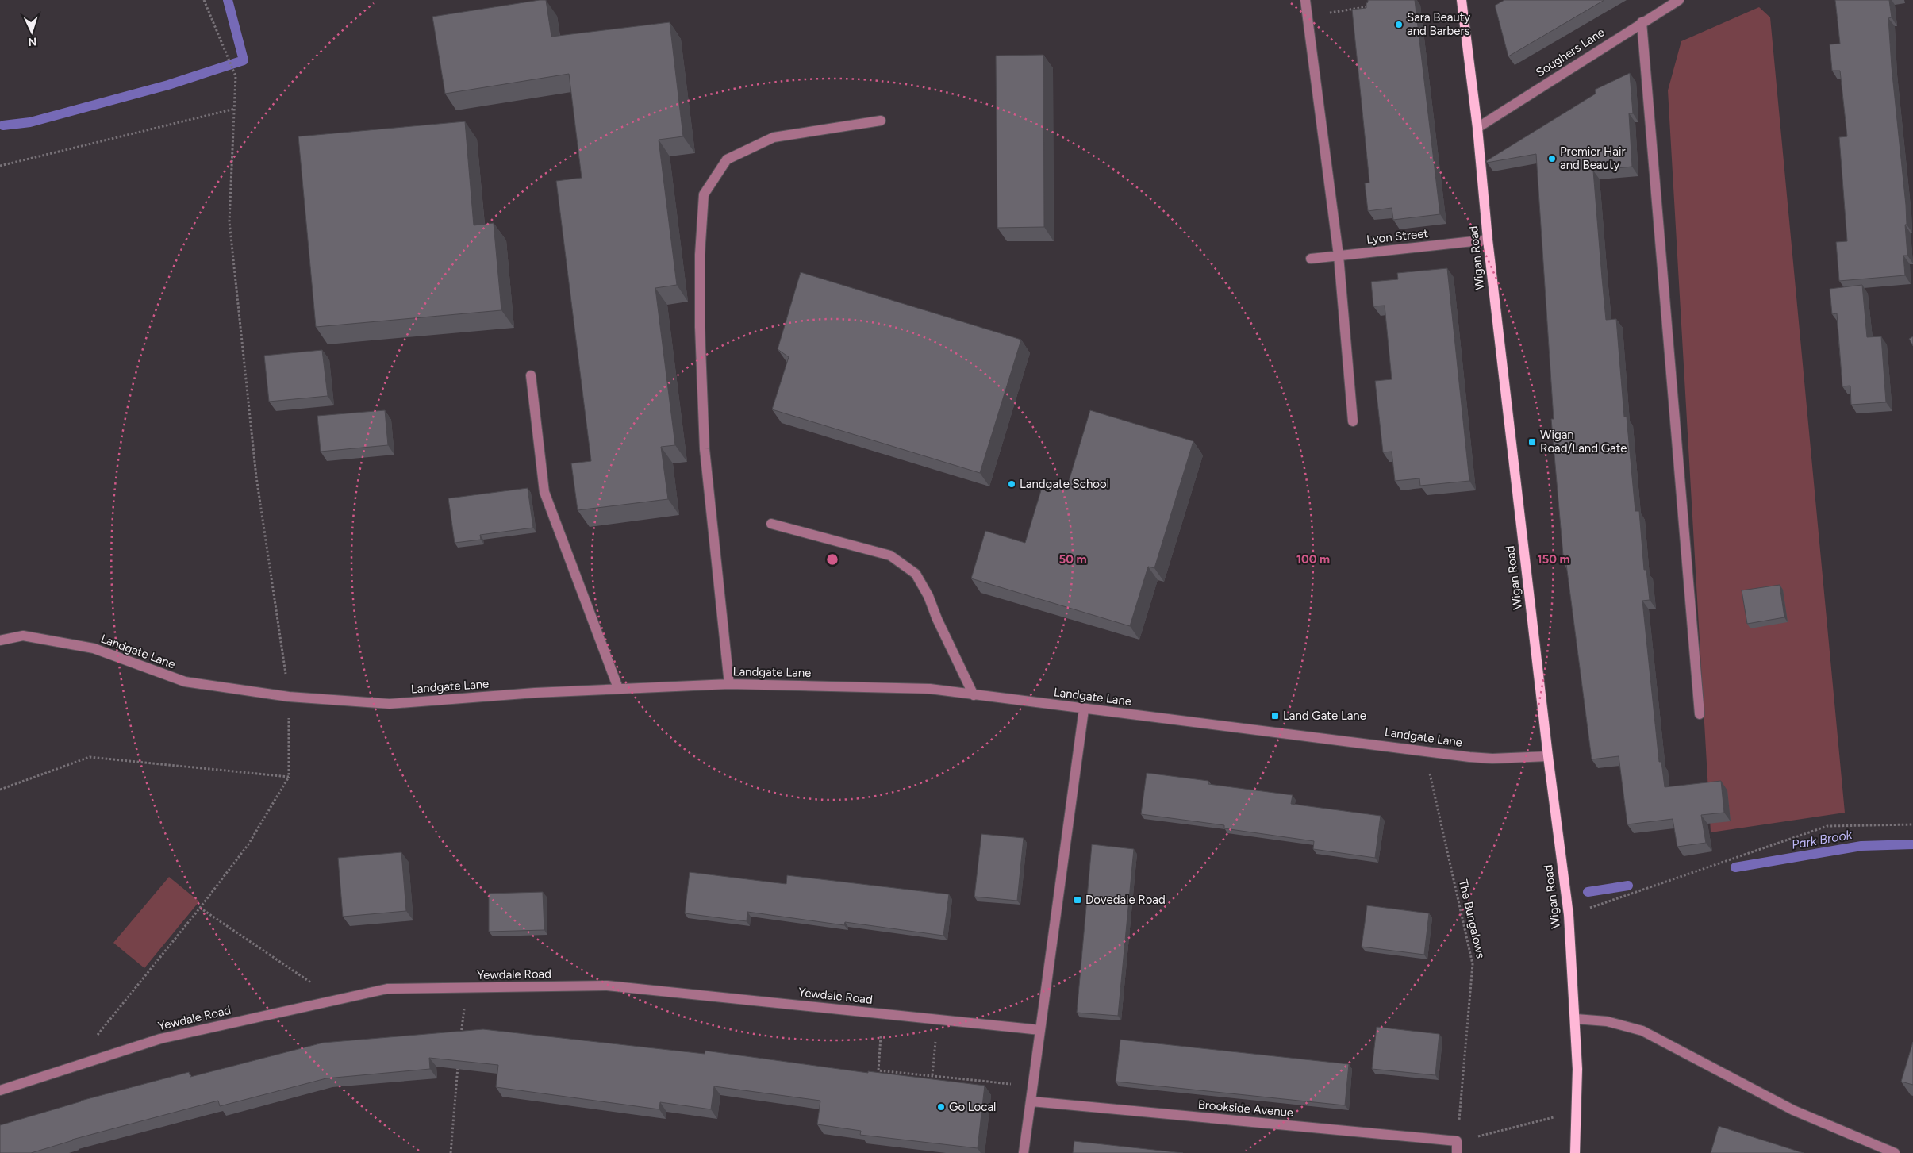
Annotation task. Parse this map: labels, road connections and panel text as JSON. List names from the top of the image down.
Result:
{
  "streets": {
    "main road": ["Wigan Road"],
    "street": [
      "Soughers Lane",
      "Lyon Street",
      "Landgate Lane",
      "Yewdale Road",
      "Brookside Avenue"
    ],
    "path": ["The Bungalows"]
  },
  "crossings": [
    ["Soughers Lane", "Wigan Road"],
    ["Lyon Street", "Wigan Road"],
    ["Wigan Road", "Landgate Lane"],
    ["Landgate Lane", "The Bungalows"],
    ["The Bungalows", "Brookside Avenue"]
  ],
  "water": ["Park Brook"],
  "places": {
    "other": [
      "Sara Beauty and Barbers",
      "Premier Hair and Beauty",
      "Landgate School",
      "Go Local"
    ],
    "transit": ["Wigan Road/Land Gate", "Land Gate Lane", "Dovedale Road"]
  },
  "north": "bottom",
  "rings": ["50 m", "100 m", "150 m"]
}
